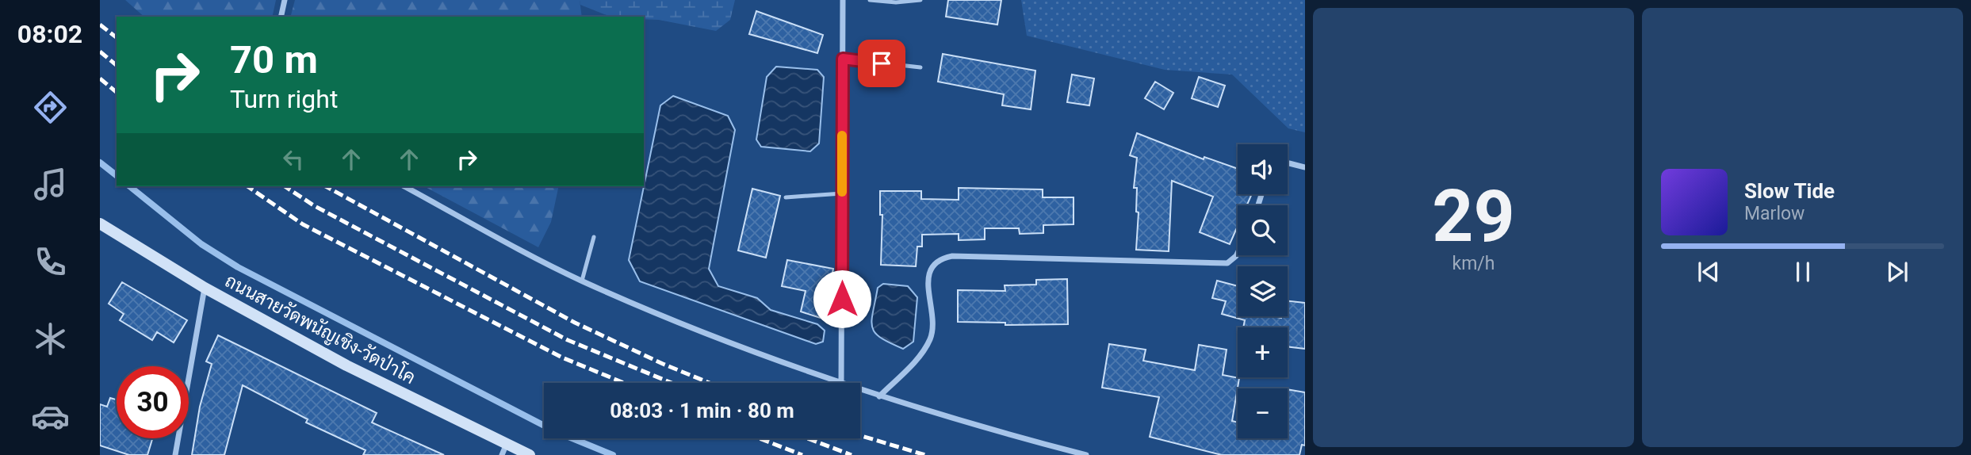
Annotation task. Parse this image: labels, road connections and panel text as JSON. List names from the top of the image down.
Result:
{
  "streets": {
    "main road": ["ถนนสายวัดพนัญเชิง-วัดป่าโค"]
  },
  "page": {
    "tabs": "08:02",
    "tile": ["29", "km/h"],
    "turn": ["70 m", "Turn right"],
    "map_buttons": ["+", "−"],
    "song": ["Slow Tide", "Marlow"],
    "limit": "30",
    "trip": "08:03 · 1 min · 80 m"
  }
}
